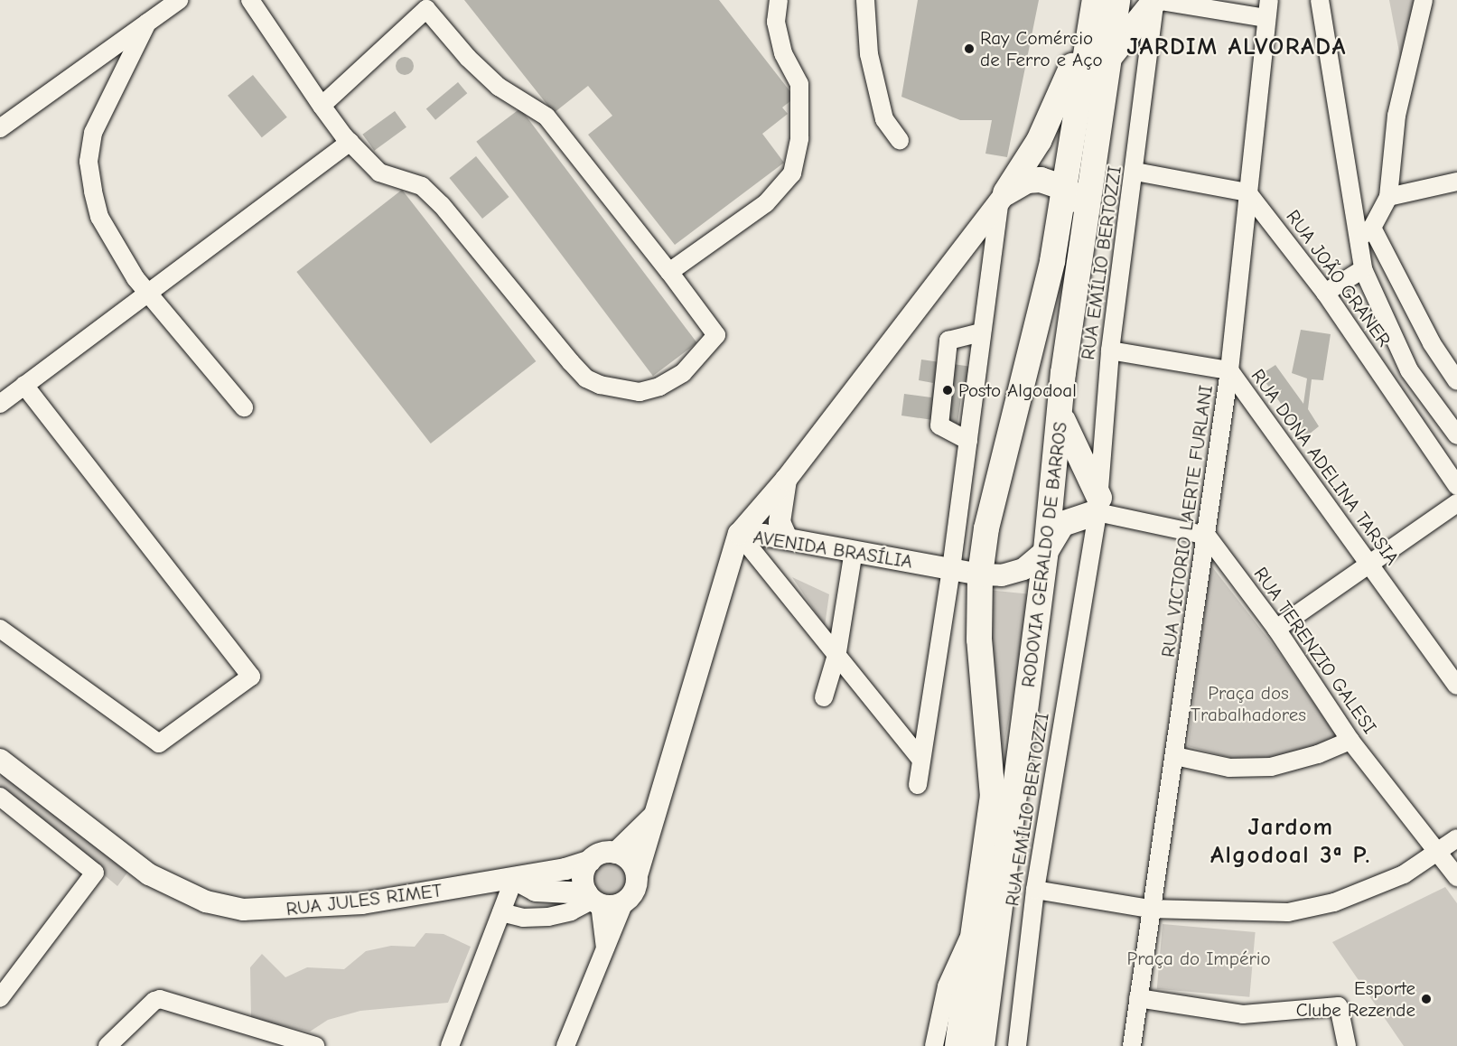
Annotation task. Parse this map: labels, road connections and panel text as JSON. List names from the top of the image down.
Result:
{
  "streets": {
    "highway": ["RODOVIA GERALDO DE BARROS"],
    "main road": ["AVENIDA BRASÍLIA", "RUA JULES RIMET"],
    "street": [
      "RUA EMÍLIO BERTOZZI",
      "RUA JOÃO GRANER",
      "RUA DONA ADELINA TARSIA",
      "RUA VICTORIO LAERTE FURLANI",
      "RUA TERENZIO GALESI"
    ]
  },
  "crossings": [
    ["RUA EMÍLIO BERTOZZI", "RUA DONA ADELINA TARSIA"],
    ["RUA JOÃO GRANER", "RUA VICTORIO LAERTE FURLANI"],
    ["RUA DONA ADELINA TARSIA", "RUA VICTORIO LAERTE FURLANI"],
    ["RUA VICTORIO LAERTE FURLANI", "RUA TERENZIO GALESI"],
    ["AVENIDA BRASÍLIA", "RODOVIA GERALDO DE BARROS"],
    ["AVENIDA BRASÍLIA", "RUA JULES RIMET"]
  ],
  "districts": ["JARDIM ALVORADA", "Jardom Algodoal 3ª P."],
  "parks": ["Praça dos Trabalhadores", "Praça do Império"],
  "places": ["Ray Comércio de Ferro e Aço", "Posto Algodoal", "Esporte Clube Rezende"]
}
